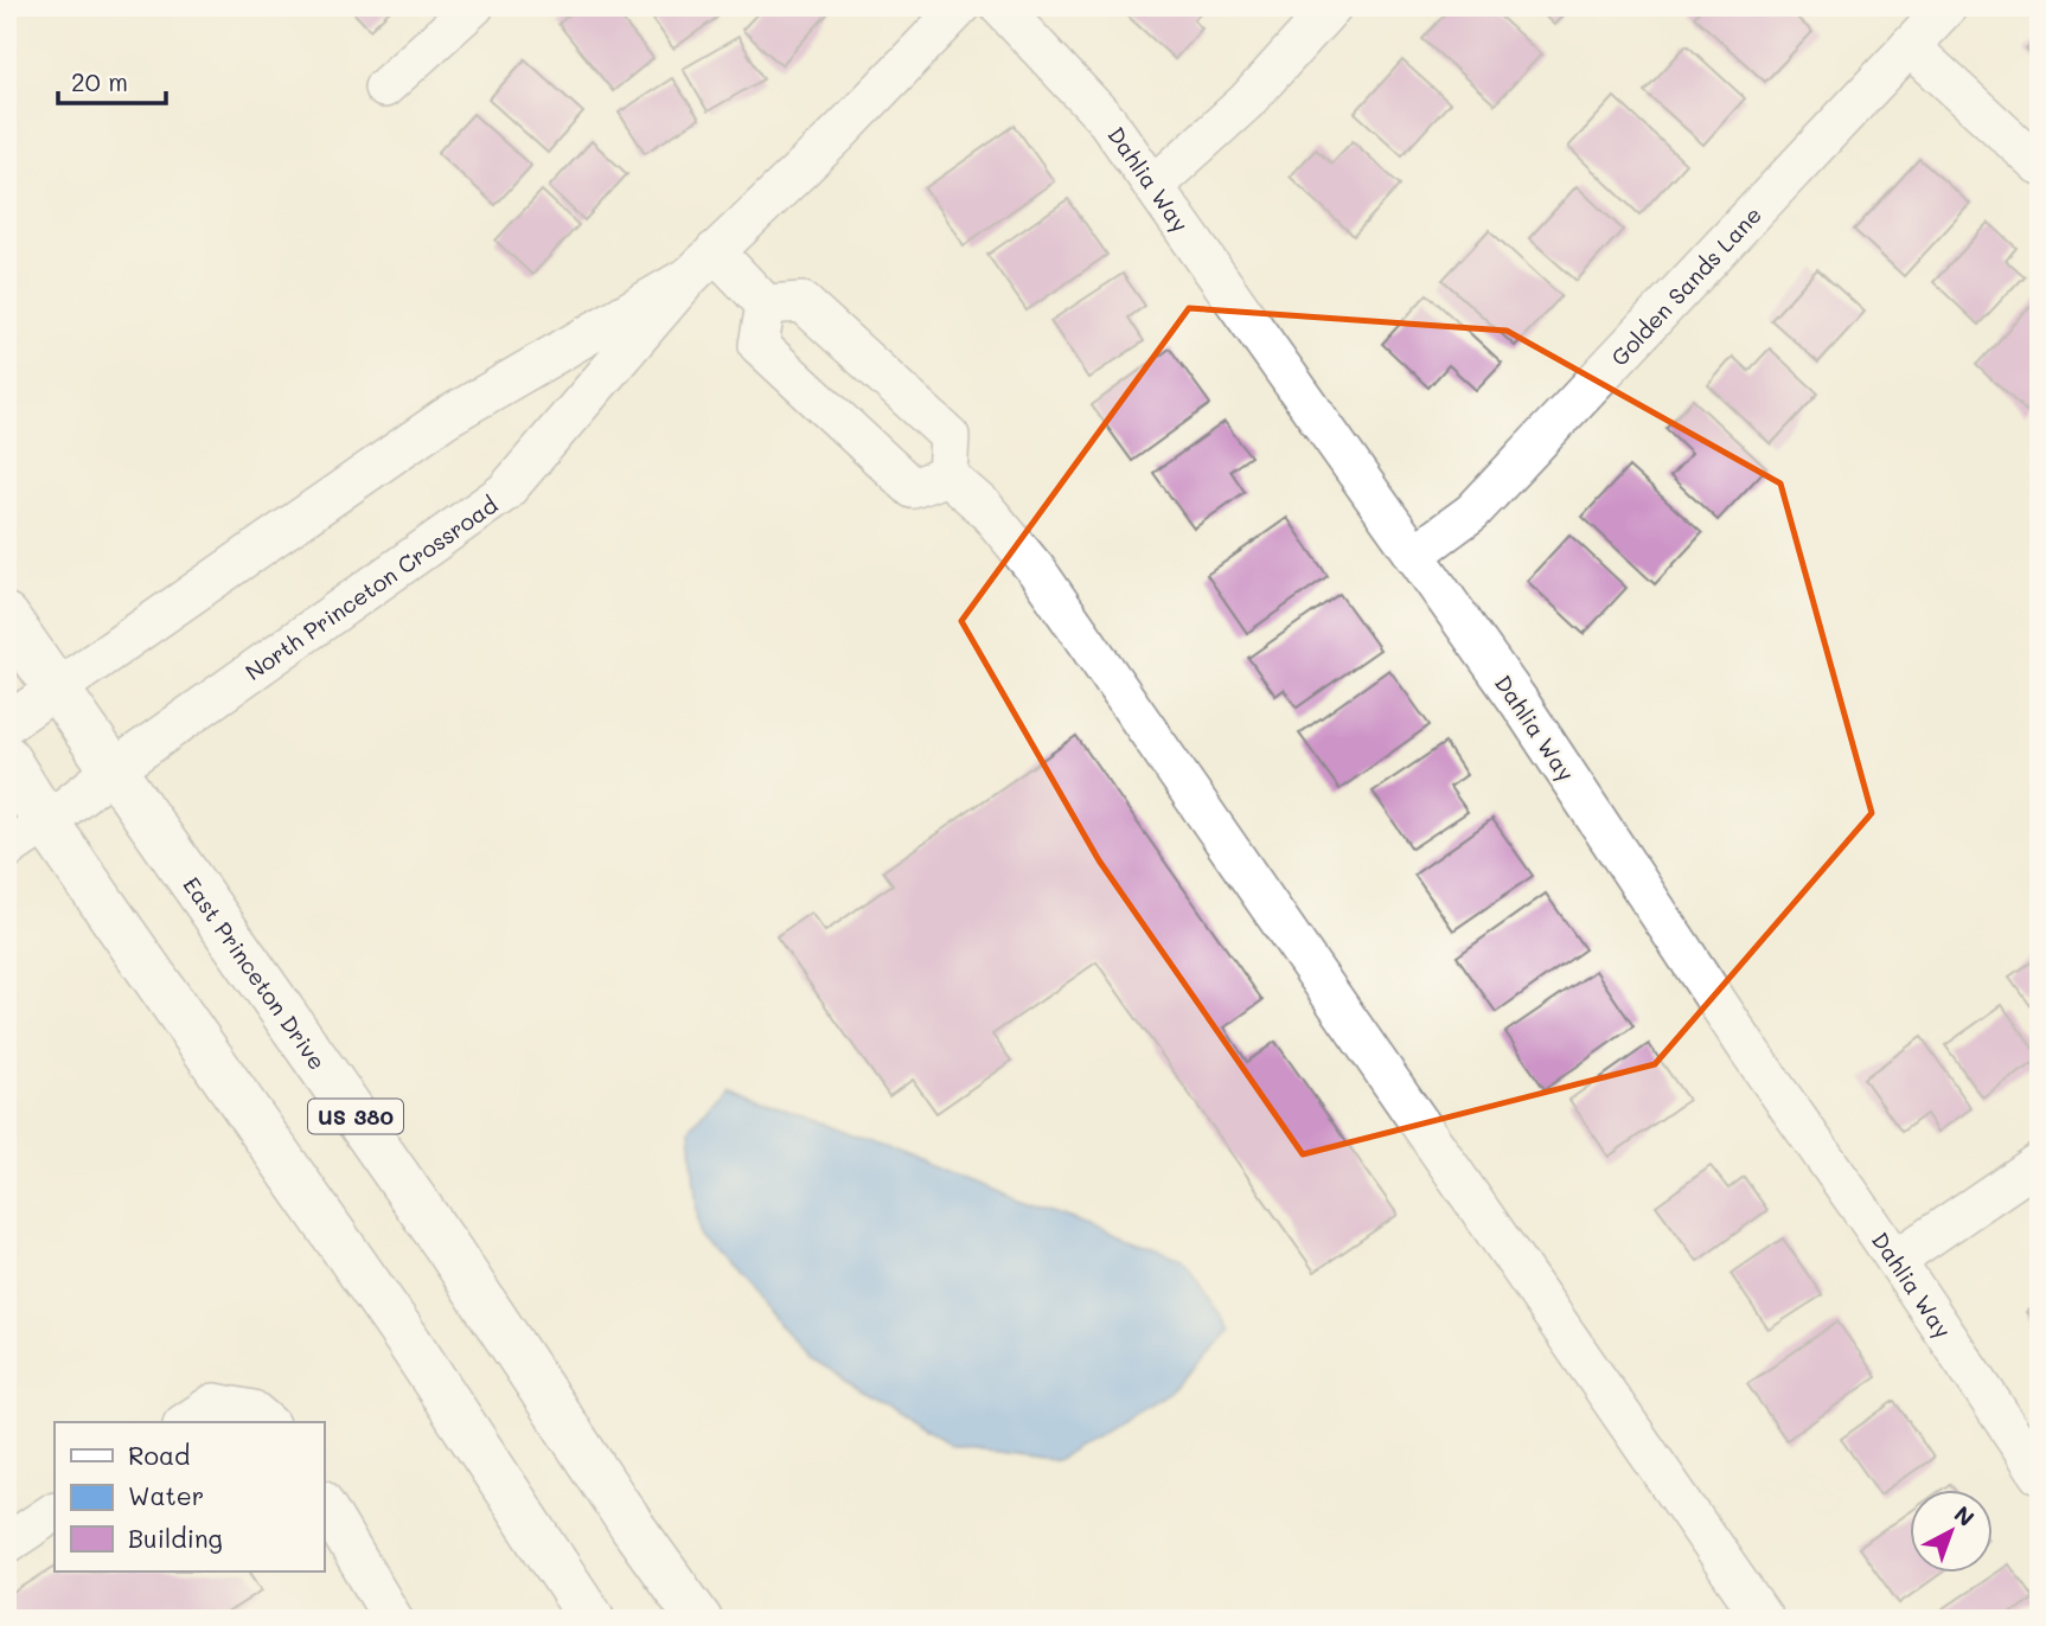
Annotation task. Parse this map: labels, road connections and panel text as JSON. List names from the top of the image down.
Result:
{
  "streets": {
    "highway": ["East Princeton Drive", "US 380"],
    "street": ["Dahlia Way", "Golden Sands Lane", "North Princeton Crossroad"]
  },
  "crossings": [
    ["Dahlia Way", "Golden Sands Lane"],
    ["North Princeton Crossroad", "East Princeton Drive"]
  ],
  "legend": ["Road", "Water", "Building"],
  "scale_bar": "20 m",
  "north": "top right"
}
